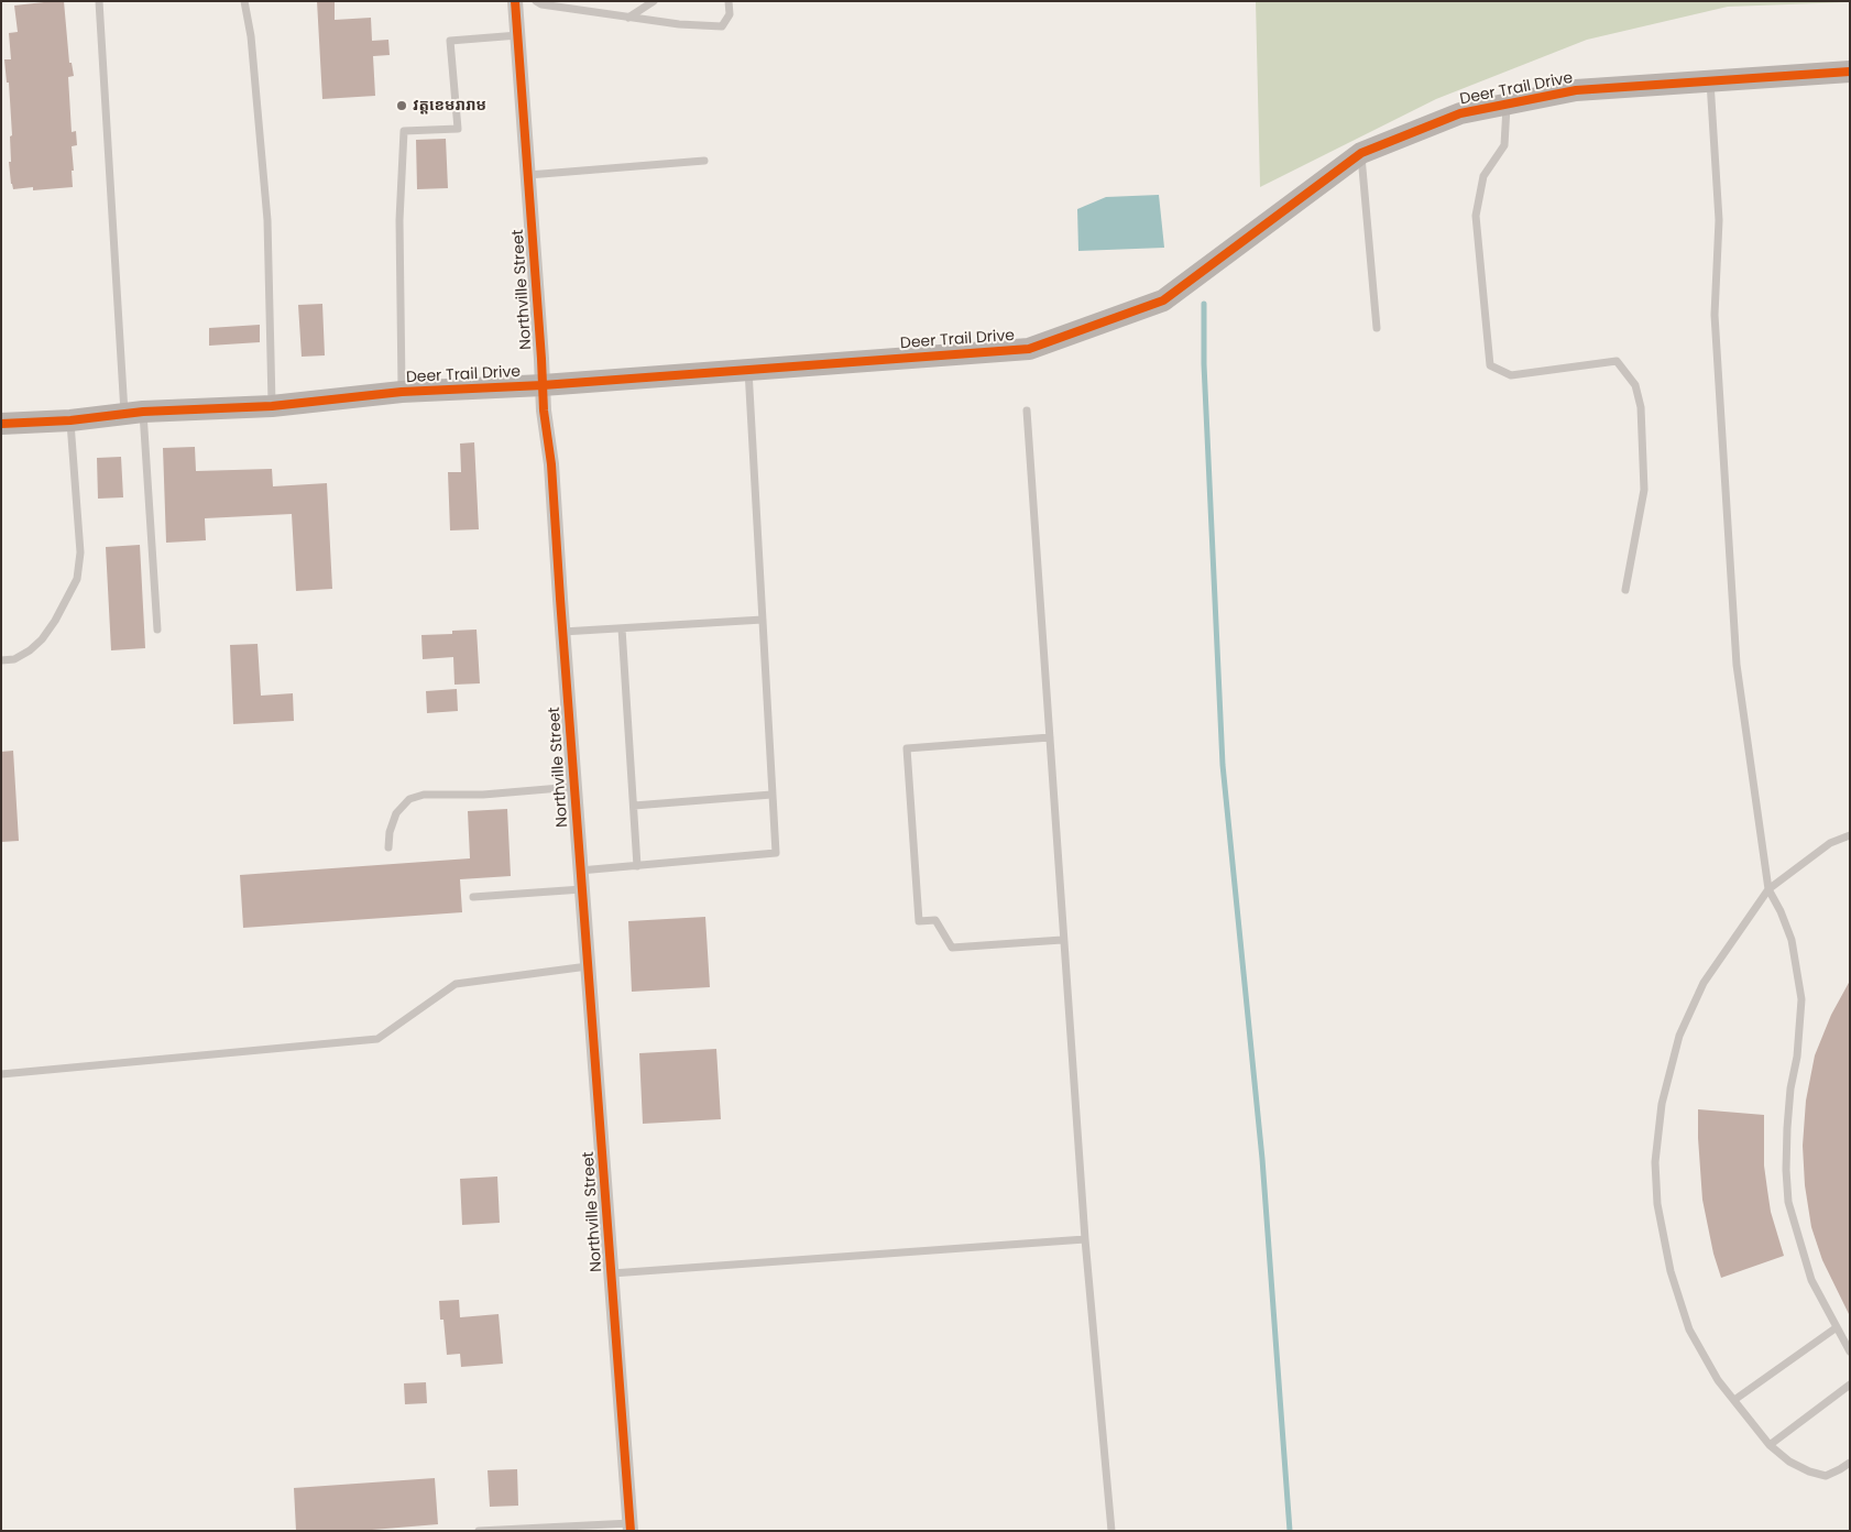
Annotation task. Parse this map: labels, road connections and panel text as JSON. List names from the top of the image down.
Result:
{
  "streets": {
    "street": ["Deer Trail Drive", "Northville Street"]
  },
  "crossings": [
    ["Deer Trail Drive", "Northville Street"]
  ],
  "places": ["វត្តខេមរារាម"]
}
